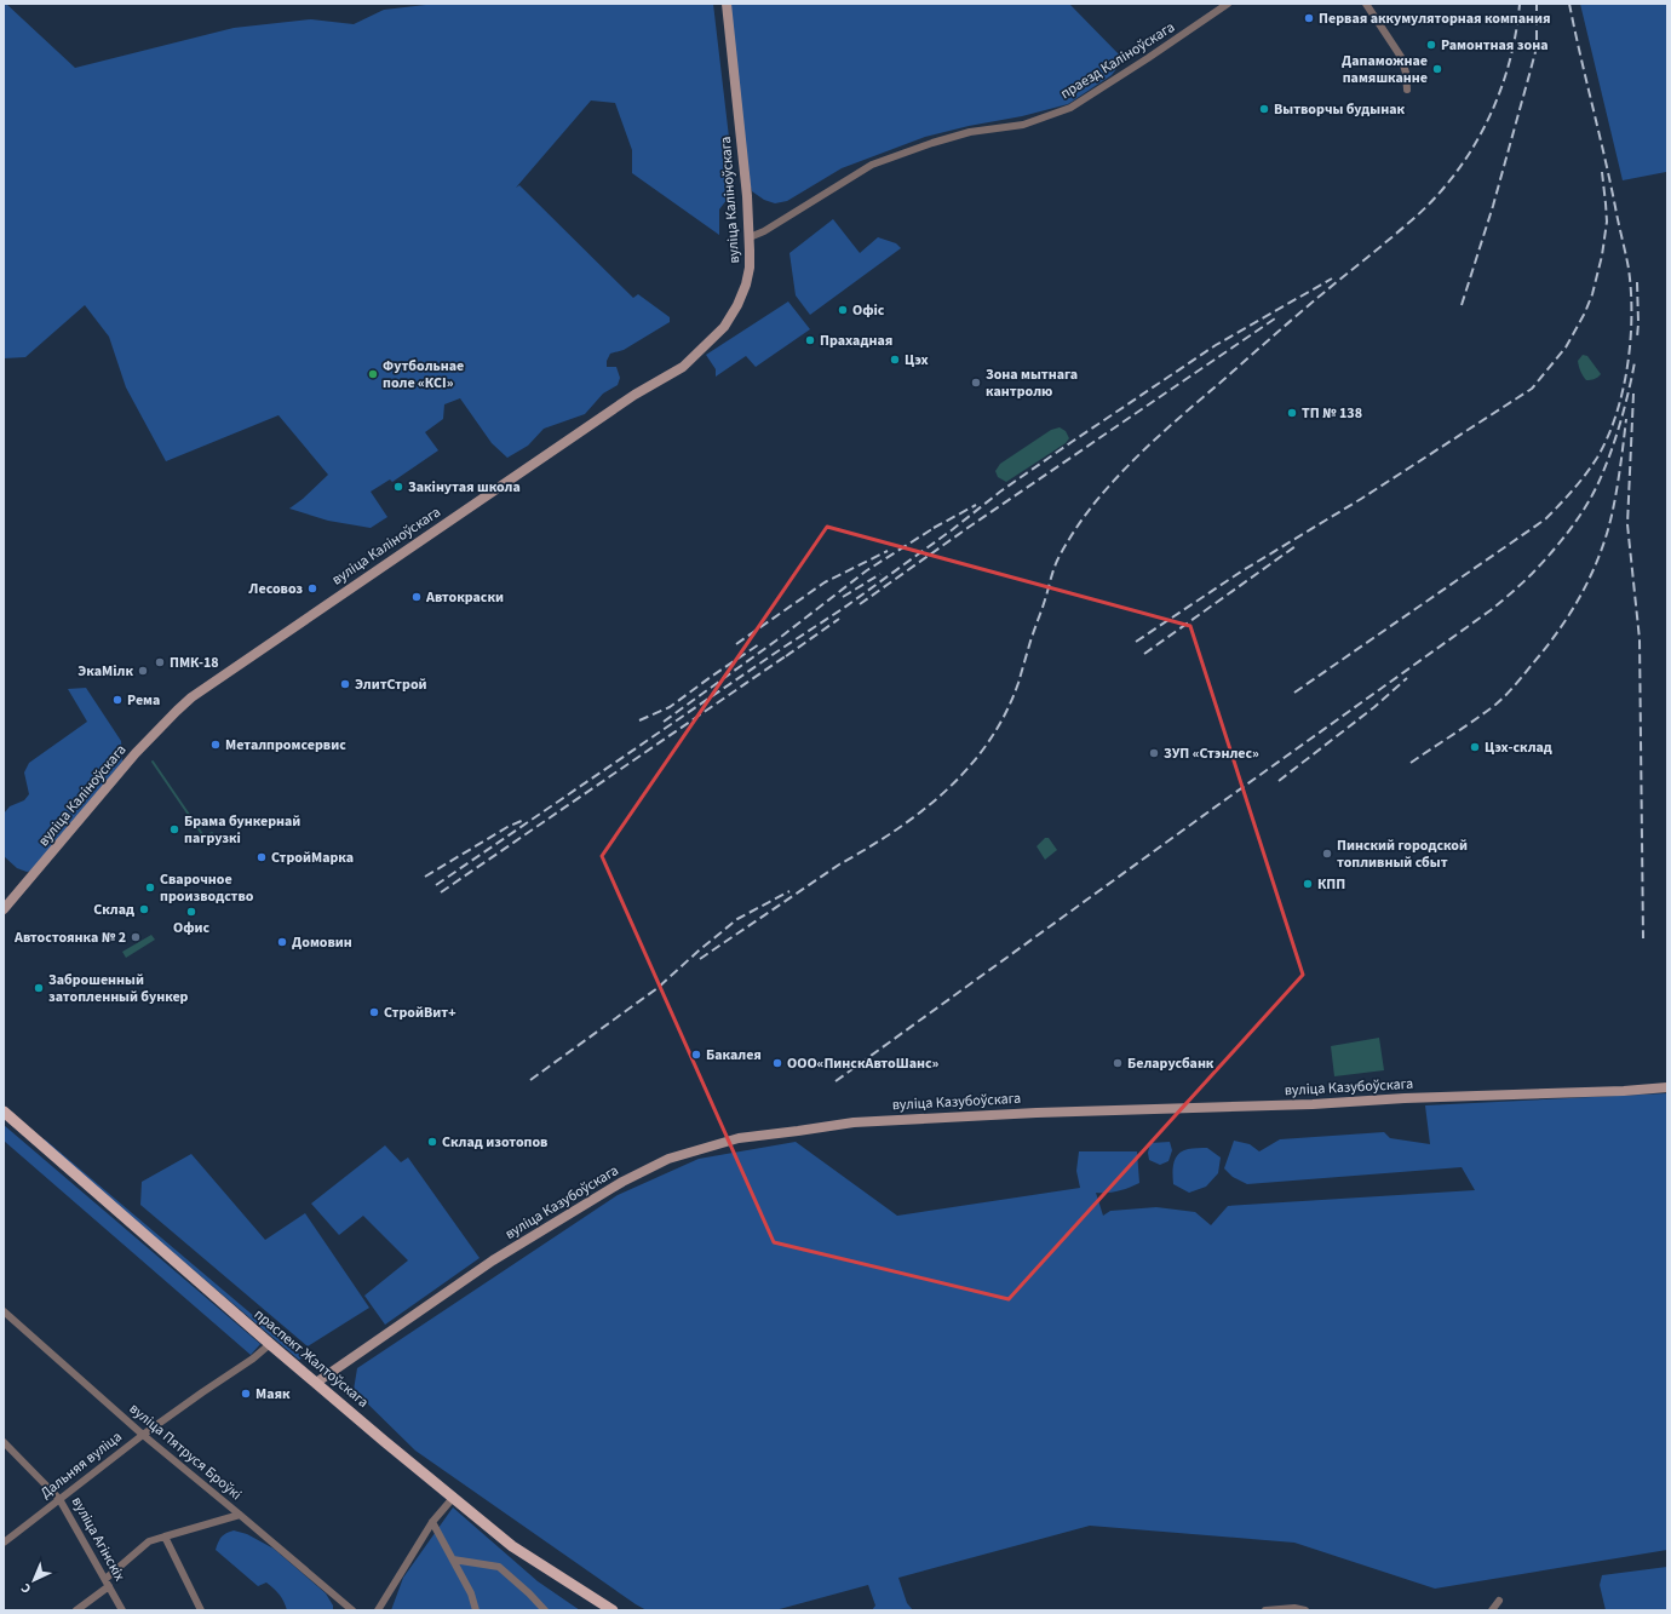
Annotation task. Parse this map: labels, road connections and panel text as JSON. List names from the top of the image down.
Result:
{
  "streets": {
    "main road": ["праспект Жалтоўскага"],
    "street": [
      "праезд Каліноўскага",
      "вуліца Каліноўскага",
      "вуліца Казубоўскага",
      "вуліца Пятруся Броўкі",
      "Дальняя вуліца",
      "вуліца Агінскіх"
    ]
  },
  "crossings": [
    ["праезд Каліноўскага", "вуліца Каліноўскага"],
    ["вуліца Казубоўскага", "праспект Жалтоўскага"],
    ["праспект Жалтоўскага", "Дальняя вуліца"],
    ["вуліца Пятруся Броўкі", "Дальняя вуліца"],
    ["Дальняя вуліца", "вуліца Агінскіх"]
  ],
  "places": [
    "Первая аккумуляторная компания",
    "Рамонтная зона",
    "Дапаможнае памяшканне",
    "Вытворчы будынак",
    "Офіс",
    "Прахадная",
    "Цэх",
    "Футбольнае поле «КСІ»",
    "Зона мытнага кантролю",
    "ТП № 138",
    "Закінутая школа",
    "Лесовоз",
    "Автокраски",
    "ПМК-18",
    "ЭкаМілк",
    "ЭлитСтрой",
    "Рема",
    "Металпромсервис",
    "Цэх-склад",
    "ЗУП «Стэнлес»",
    "Брама бункернай пагрузкі",
    "Пинский городской топливный сбыт",
    "СтройМарка",
    "КПП",
    "Сварочное производство",
    "Склад",
    "Офис",
    "Автостоянка № 2",
    "Домовин",
    "Заброшенный затопленный бункер",
    "СтройВит+",
    "Бакалея",
    "ООО«ПинскАвтоШанс»",
    "Беларусбанк",
    "Склад изотопов",
    "Маяк"
  ],
  "north": "bottom left"
}
